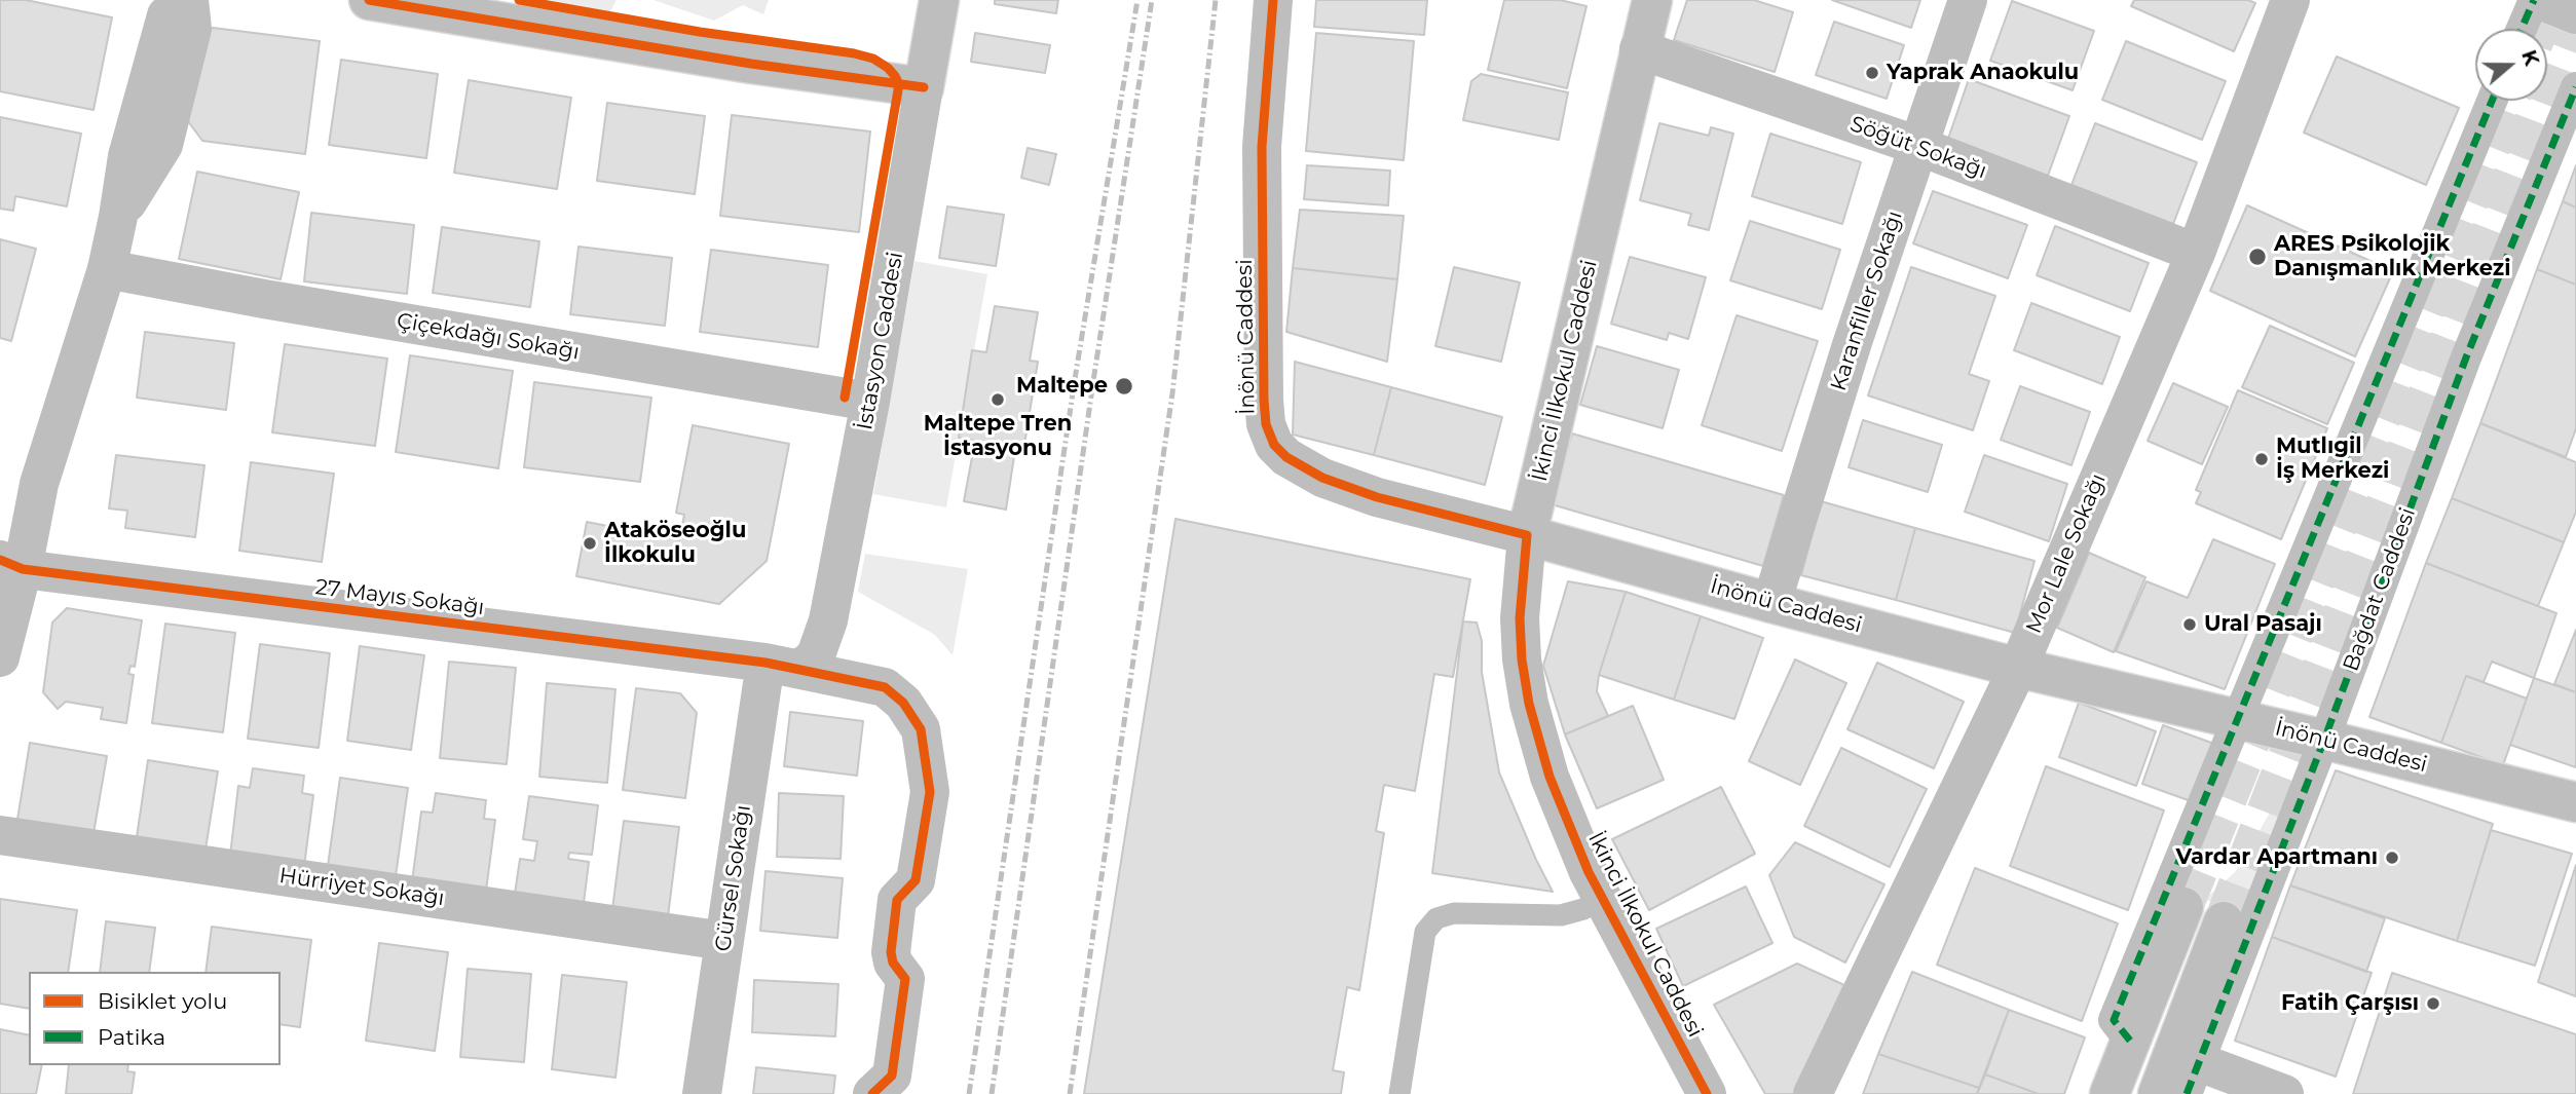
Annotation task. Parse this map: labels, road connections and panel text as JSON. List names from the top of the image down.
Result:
{
  "streets": {
    "street": [
      "Söğüt Sokağı",
      "Karanfiller Sokağı",
      "Çiçekdağı Sokağı",
      "İnönü Caddesi",
      "İstasyon Caddesi",
      "İkinci İlkokul Caddesi",
      "Mor Lale Sokağı",
      "Bağdat Caddesi",
      "27 Mayıs Sokağı",
      "Gürsel Sokağı",
      "Hürriyet Sokağı"
    ]
  },
  "crossings": [
    ["Söğüt Sokağı", "Karanfiller Sokağı"],
    ["Söğüt Sokağı", "İkinci İlkokul Caddesi"],
    ["Söğüt Sokağı", "Mor Lale Sokağı"],
    ["Karanfiller Sokağı", "İnönü Caddesi"],
    ["Çiçekdağı Sokağı", "İstasyon Caddesi"],
    ["İnönü Caddesi", "İkinci İlkokul Caddesi"],
    ["İnönü Caddesi", "Mor Lale Sokağı"],
    ["İnönü Caddesi", "Bağdat Caddesi"],
    ["İstasyon Caddesi", "27 Mayıs Sokağı"],
    ["İstasyon Caddesi", "Gürsel Sokağı"],
    ["27 Mayıs Sokağı", "Gürsel Sokağı"],
    ["Gürsel Sokağı", "Hürriyet Sokağı"]
  ],
  "places": [
    "Yaprak Anaokulu",
    "ARES Psikolojik Danışmanlık Merkezi",
    "Maltepe",
    "Maltepe Tren İstasyonu",
    "Mutlıgil İş Merkezi",
    "Ataköseoğlu İlkokulu",
    "Ural Pasajı",
    "Vardar Apartmanı",
    "Fatih Çarşısı"
  ],
  "legend": ["Bisiklet yolu", "Patika"],
  "north": "right"
}
